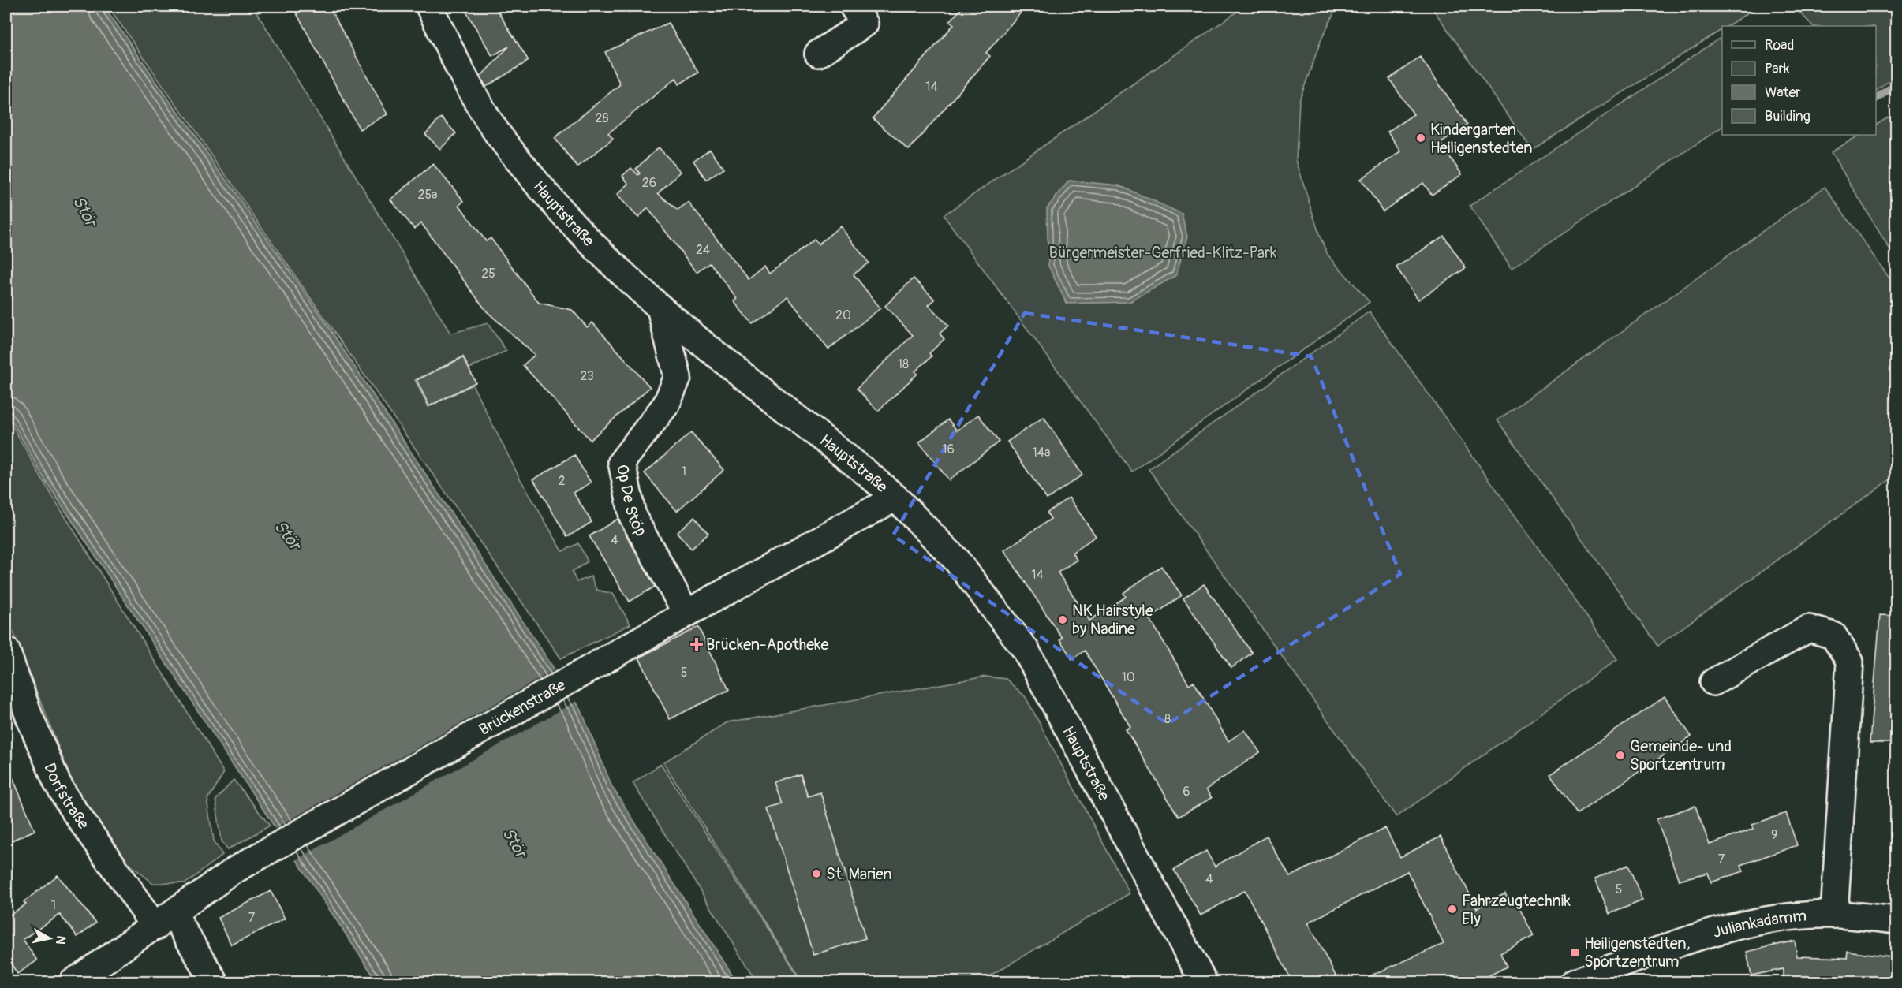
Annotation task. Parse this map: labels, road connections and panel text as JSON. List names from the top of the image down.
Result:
{
  "streets": {
    "street": [
      "Hauptstraße",
      "Op De Stöp",
      "Brückenstraße",
      "Dorfstraße",
      "Juliankadamm"
    ]
  },
  "crossings": [
    ["Hauptstraße", "Op De Stöp"],
    ["Hauptstraße", "Brückenstraße"],
    ["Op De Stöp", "Brückenstraße"],
    ["Brückenstraße", "Dorfstraße"]
  ],
  "water": ["Stör"],
  "parks": ["Bürgermeister-Gerfried-Klitz-Park"],
  "places": {
    "other": [
      "Kindergarten Heiligenstedten",
      "NK Hairstyle by Nadine",
      "Gemeinde- und Sportzentrum",
      "St. Marien",
      "Fahrzeugtechnik Ely"
    ],
    "health": ["Brücken-Apotheke"],
    "transit": ["Heiligenstedten, Sportzentrum"]
  },
  "house_numbers": [
    "14",
    "28",
    "26",
    "25a",
    "24",
    "25",
    "20",
    "18",
    "23",
    "16",
    "14a",
    "1",
    "2",
    "4",
    "14",
    "5",
    "10",
    "8",
    "6",
    "9",
    "7",
    "4",
    "5",
    "1",
    "7"
  ],
  "legend": [
    "Road",
    "Park",
    "Water",
    "Building"
  ],
  "north": "right"
}
